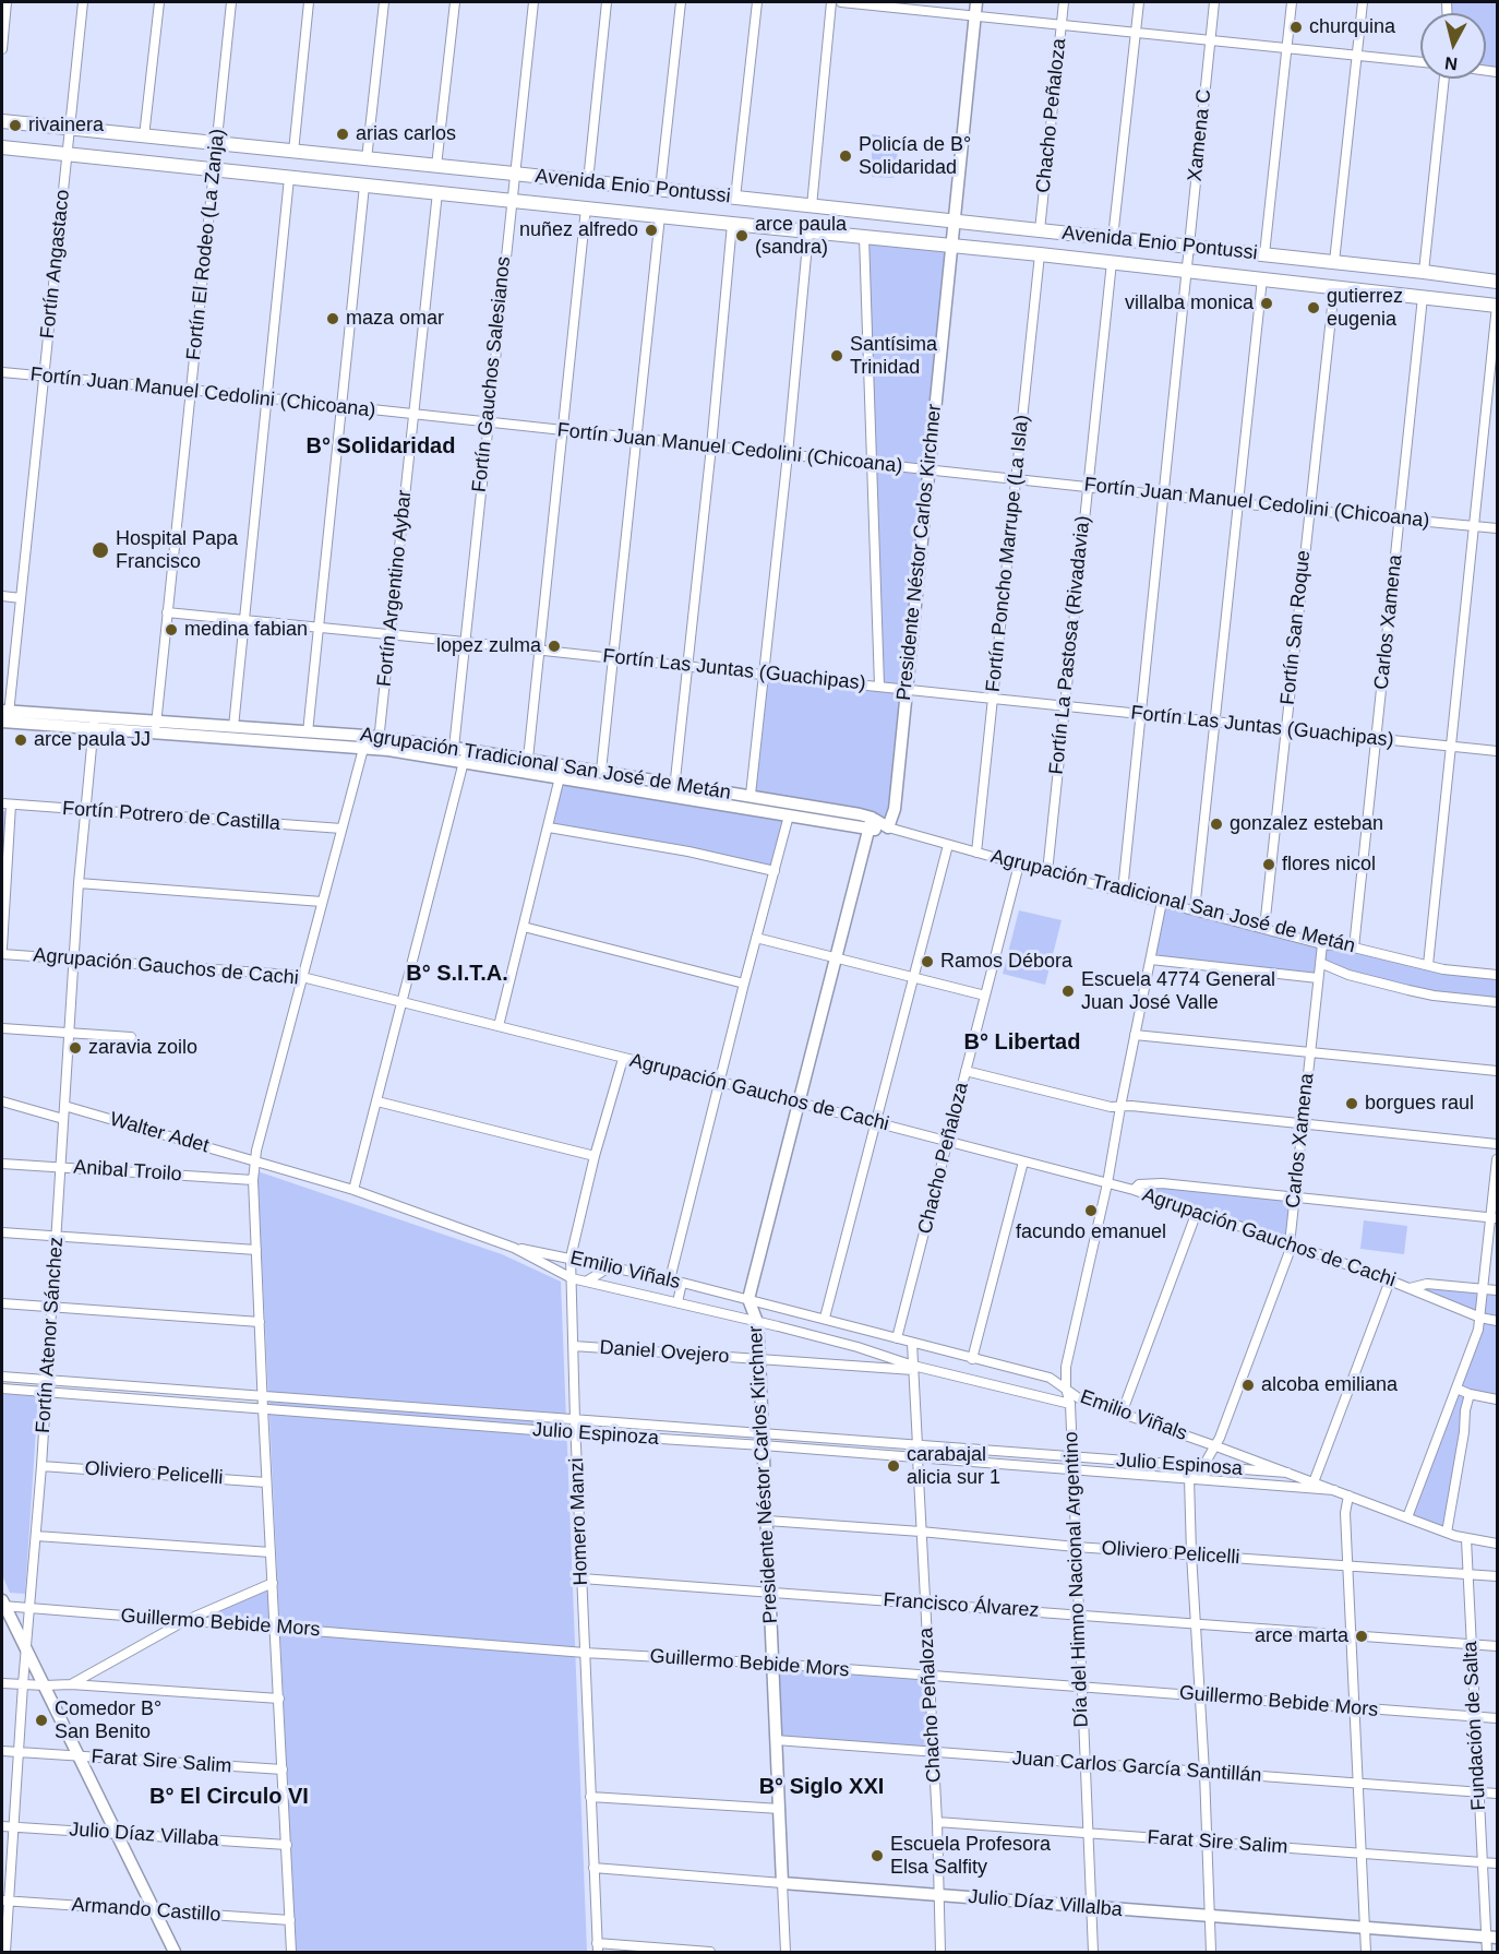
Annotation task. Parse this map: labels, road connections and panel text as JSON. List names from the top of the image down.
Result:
{
  "streets": {
    "main road": ["Avenida Enio Pontussi"],
    "street": [
      "Chacho Peñaloza",
      "Xamena C",
      "Fortín El Rodeo (La Zanja)",
      "Fortín Angastaco",
      "Fortín Gauchos Salesianos",
      "Fortín Juan Manuel Cedolini (Chicoana)",
      "Presidente Néstor Carlos Kirchner",
      "Fortín Poncho Marrupe (La Isla)",
      "Fortín Argentino Aybar",
      "Carlos Xamena",
      "Fortín San Roque",
      "Fortín La Pastosa (Rivadavia)",
      "Fortín Las Juntas (Guachipas)",
      "Agrupación Tradicional San José de Metán",
      "Fortín Potrero de Castilla",
      "Agrupación Gauchos de Cachi",
      "Walter Adet",
      "Anibal Troilo",
      "Emilio Viñals",
      "Fortín Atenor Sánchez",
      "Daniel Ovejero",
      "Julio Espinoza",
      "Julio Espinosa",
      "Oliviero Pelicelli",
      "Homero Manzi",
      "Día del Himno Nacional Argentino",
      "Francisco Álvarez",
      "Guillermo Bebide Mors",
      "Fundación de Salta",
      "Farat Sire Salim",
      "Juan Carlos García Santillán",
      "Julio Díaz Villaba",
      "Julio Díaz Villalba",
      "Armando Castillo"
    ]
  },
  "crossings": [
    ["Chacho Peñaloza", "Avenida Enio Pontussi"],
    ["Chacho Peñaloza", "Agrupación Tradicional San José de Metán"],
    ["Chacho Peñaloza", "Agrupación Gauchos de Cachi"],
    ["Chacho Peñaloza", "Emilio Viñals"],
    ["Chacho Peñaloza", "Julio Espinoza"],
    ["Chacho Peñaloza", "Oliviero Pelicelli"],
    ["Chacho Peñaloza", "Francisco Álvarez"],
    ["Chacho Peñaloza", "Guillermo Bebide Mors"],
    ["Chacho Peñaloza", "Farat Sire Salim"],
    ["Chacho Peñaloza", "Juan Carlos García Santillán"],
    ["Chacho Peñaloza", "Julio Díaz Villalba"],
    ["Xamena C", "Avenida Enio Pontussi"],
    ["Xamena C", "Fortín Juan Manuel Cedolini (Chicoana)"],
    ["Xamena C", "Fortín Las Juntas (Guachipas)"],
    ["Xamena C", "Agrupación Tradicional San José de Metán"],
    ["Avenida Enio Pontussi", "Fortín El Rodeo (La Zanja)"],
    ["Avenida Enio Pontussi", "Fortín Angastaco"],
    ["Avenida Enio Pontussi", "Fortín Gauchos Salesianos"],
    ["Avenida Enio Pontussi", "Presidente Néstor Carlos Kirchner"],
    ["Avenida Enio Pontussi", "Fortín Poncho Marrupe (La Isla)"],
    ["Avenida Enio Pontussi", "Fortín Argentino Aybar"],
    ["Avenida Enio Pontussi", "Carlos Xamena"],
    ["Avenida Enio Pontussi", "Fortín San Roque"],
    ["Avenida Enio Pontussi", "Fortín La Pastosa (Rivadavia)"],
    ["Fortín El Rodeo (La Zanja)", "Fortín Juan Manuel Cedolini (Chicoana)"],
    ["Fortín El Rodeo (La Zanja)", "Fortín Las Juntas (Guachipas)"],
    ["Fortín El Rodeo (La Zanja)", "Agrupación Tradicional San José de Metán"],
    ["Fortín Angastaco", "Fortín Juan Manuel Cedolini (Chicoana)"],
    ["Fortín Angastaco", "Agrupación Tradicional San José de Metán"],
    ["Fortín Gauchos Salesianos", "Fortín Juan Manuel Cedolini (Chicoana)"],
    ["Fortín Gauchos Salesianos", "Fortín Las Juntas (Guachipas)"],
    ["Fortín Gauchos Salesianos", "Agrupación Tradicional San José de Metán"],
    ["Fortín Juan Manuel Cedolini (Chicoana)", "Presidente Néstor Carlos Kirchner"],
    ["Fortín Juan Manuel Cedolini (Chicoana)", "Fortín Poncho Marrupe (La Isla)"],
    ["Fortín Juan Manuel Cedolini (Chicoana)", "Fortín Argentino Aybar"],
    ["Fortín Juan Manuel Cedolini (Chicoana)", "Carlos Xamena"],
    ["Fortín Juan Manuel Cedolini (Chicoana)", "Fortín San Roque"],
    ["Fortín Juan Manuel Cedolini (Chicoana)", "Fortín La Pastosa (Rivadavia)"],
    ["Presidente Néstor Carlos Kirchner", "Fortín Las Juntas (Guachipas)"],
    ["Presidente Néstor Carlos Kirchner", "Agrupación Tradicional San José de Metán"],
    ["Presidente Néstor Carlos Kirchner", "Agrupación Gauchos de Cachi"],
    ["Presidente Néstor Carlos Kirchner", "Emilio Viñals"],
    ["Presidente Néstor Carlos Kirchner", "Daniel Ovejero"],
    ["Presidente Néstor Carlos Kirchner", "Julio Espinoza"],
    ["Presidente Néstor Carlos Kirchner", "Oliviero Pelicelli"],
    ["Presidente Néstor Carlos Kirchner", "Francisco Álvarez"],
    ["Presidente Néstor Carlos Kirchner", "Guillermo Bebide Mors"],
    ["Presidente Néstor Carlos Kirchner", "Juan Carlos García Santillán"],
    ["Presidente Néstor Carlos Kirchner", "Julio Díaz Villalba"],
    ["Fortín Poncho Marrupe (La Isla)", "Fortín Las Juntas (Guachipas)"],
    ["Fortín Poncho Marrupe (La Isla)", "Agrupación Tradicional San José de Metán"],
    ["Fortín Argentino Aybar", "Fortín Las Juntas (Guachipas)"],
    ["Fortín Argentino Aybar", "Agrupación Tradicional San José de Metán"],
    ["Carlos Xamena", "Fortín Las Juntas (Guachipas)"],
    ["Carlos Xamena", "Agrupación Tradicional San José de Metán"],
    ["Carlos Xamena", "Agrupación Gauchos de Cachi"],
    ["Carlos Xamena", "Emilio Viñals"],
    ["Carlos Xamena", "Julio Espinosa"],
    ["Fortín San Roque", "Fortín Las Juntas (Guachipas)"],
    ["Fortín San Roque", "Agrupación Tradicional San José de Metán"],
    ["Fortín La Pastosa (Rivadavia)", "Fortín Las Juntas (Guachipas)"],
    ["Fortín La Pastosa (Rivadavia)", "Agrupación Tradicional San José de Metán"],
    ["Agrupación Tradicional San José de Metán", "Fortín Atenor Sánchez"],
    ["Agrupación Tradicional San José de Metán", "Día del Himno Nacional Argentino"],
    ["Fortín Potrero de Castilla", "Fortín Atenor Sánchez"],
    ["Agrupación Gauchos de Cachi", "Fortín Atenor Sánchez"],
    ["Agrupación Gauchos de Cachi", "Homero Manzi"],
    ["Agrupación Gauchos de Cachi", "Día del Himno Nacional Argentino"],
    ["Walter Adet", "Emilio Viñals"],
    ["Walter Adet", "Fortín Atenor Sánchez"],
    ["Anibal Troilo", "Fortín Atenor Sánchez"],
    ["Emilio Viñals", "Daniel Ovejero"],
    ["Emilio Viñals", "Julio Espinosa"],
    ["Emilio Viñals", "Homero Manzi"],
    ["Emilio Viñals", "Día del Himno Nacional Argentino"],
    ["Fortín Atenor Sánchez", "Julio Espinoza"],
    ["Fortín Atenor Sánchez", "Oliviero Pelicelli"],
    ["Fortín Atenor Sánchez", "Guillermo Bebide Mors"],
    ["Fortín Atenor Sánchez", "Farat Sire Salim"],
    ["Fortín Atenor Sánchez", "Julio Díaz Villaba"],
    ["Fortín Atenor Sánchez", "Armando Castillo"],
    ["Daniel Ovejero", "Homero Manzi"],
    ["Julio Espinoza", "Julio Espinosa"],
    ["Julio Espinoza", "Homero Manzi"],
    ["Julio Espinoza", "Día del Himno Nacional Argentino"],
    ["Julio Espinosa", "Día del Himno Nacional Argentino"],
    ["Oliviero Pelicelli", "Día del Himno Nacional Argentino"],
    ["Oliviero Pelicelli", "Fundación de Salta"],
    ["Homero Manzi", "Francisco Álvarez"],
    ["Homero Manzi", "Guillermo Bebide Mors"],
    ["Homero Manzi", "Julio Díaz Villalba"],
    ["Día del Himno Nacional Argentino", "Francisco Álvarez"],
    ["Día del Himno Nacional Argentino", "Guillermo Bebide Mors"],
    ["Día del Himno Nacional Argentino", "Farat Sire Salim"],
    ["Día del Himno Nacional Argentino", "Juan Carlos García Santillán"],
    ["Día del Himno Nacional Argentino", "Julio Díaz Villalba"],
    ["Francisco Álvarez", "Fundación de Salta"],
    ["Guillermo Bebide Mors", "Fundación de Salta"],
    ["Fundación de Salta", "Farat Sire Salim"],
    ["Fundación de Salta", "Juan Carlos García Santillán"],
    ["Fundación de Salta", "Julio Díaz Villalba"]
  ],
  "districts": [
    "B° Solidaridad",
    "B° S.I.T.A.",
    "B° Libertad",
    "B° Siglo XXI",
    "B° El Circulo VI"
  ],
  "places": [
    "churquina",
    "rivainera",
    "arias carlos",
    "Policía de B° Solidaridad",
    "nuñez alfredo",
    "arce paula (sandra)",
    "villalba monica",
    "gutierrez eugenia",
    "maza omar",
    "Santísima Trinidad",
    "Hospital Papa Francisco",
    "medina fabian",
    "lopez zulma",
    "arce paula JJ",
    "gonzalez esteban",
    "flores nicol",
    "Ramos Débora",
    "Escuela 4774 General Juan José Valle",
    "zaravia zoilo",
    "borgues raul",
    "facundo emanuel",
    "alcoba emiliana",
    "carabajal alicia sur 1",
    "arce marta",
    "Comedor B° San Benito",
    "Escuela Profesora Elsa Salfity"
  ],
  "north": "bottom"
}
